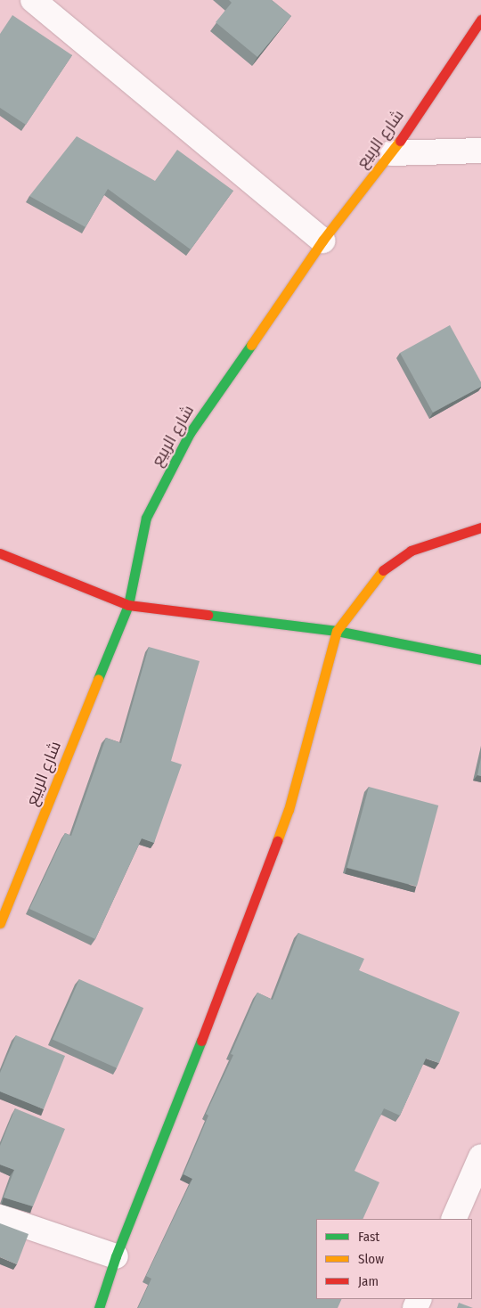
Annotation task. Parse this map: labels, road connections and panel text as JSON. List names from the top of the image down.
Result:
{
  "streets": {
    "street": ["شارع الربيع"]
  },
  "legend": ["Fast", "Slow", "Jam"]
}
